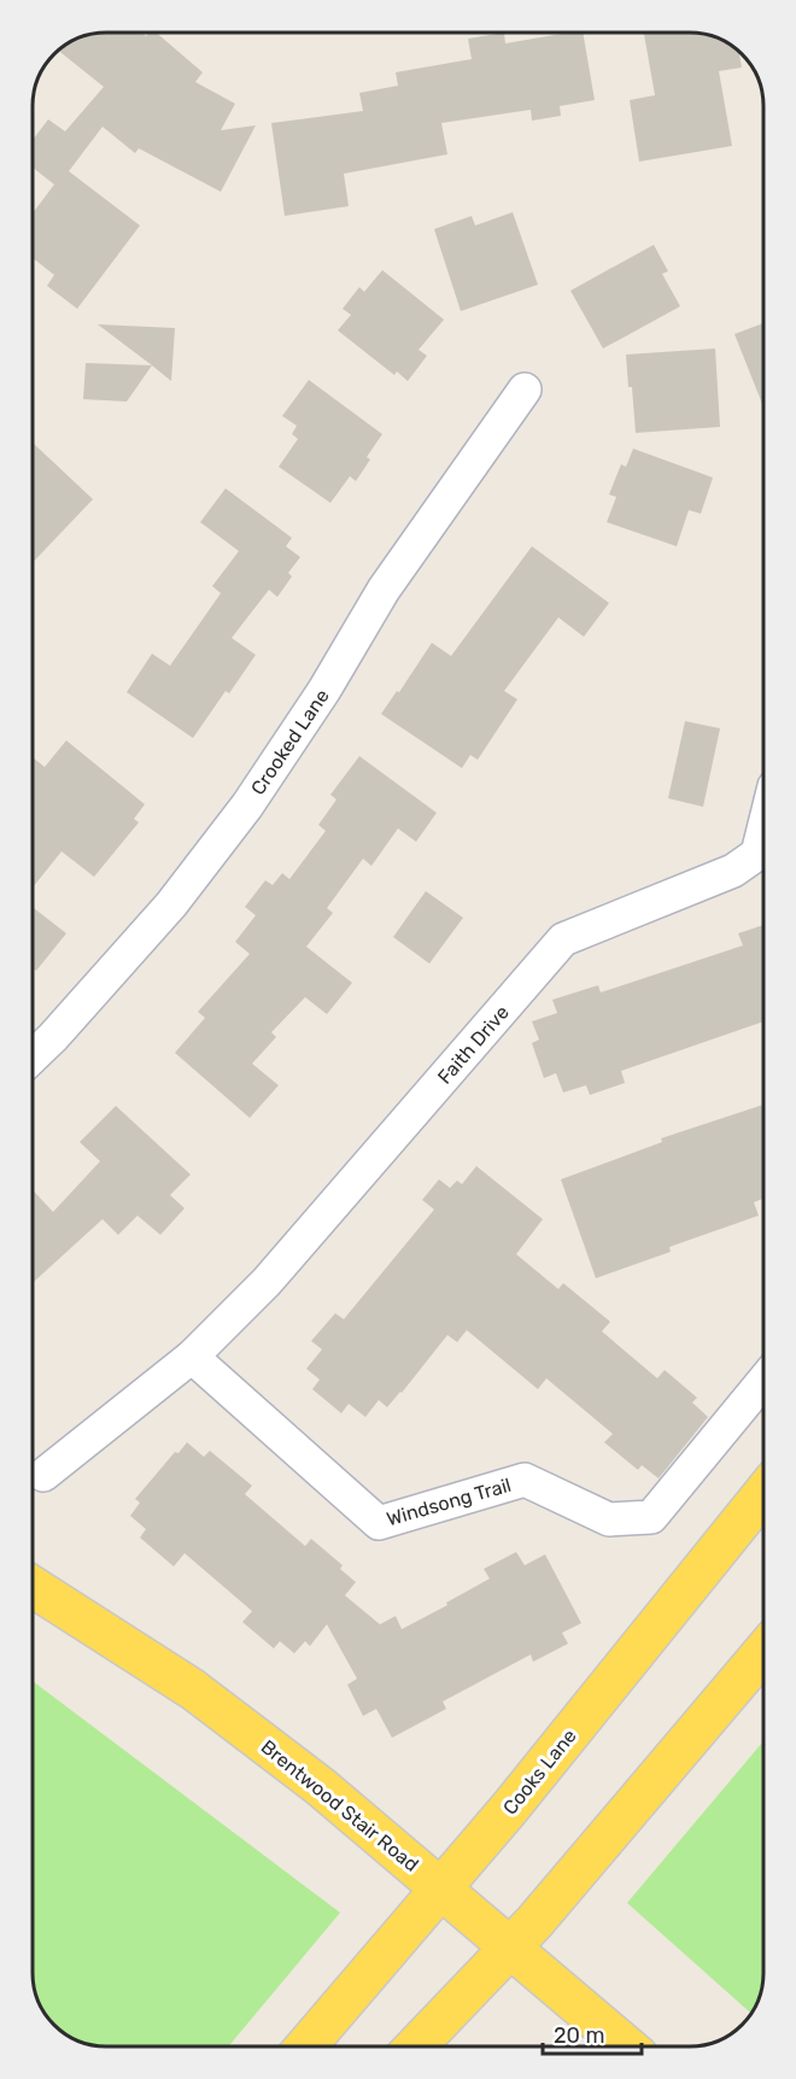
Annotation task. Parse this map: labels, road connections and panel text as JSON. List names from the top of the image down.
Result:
{
  "streets": {
    "main road": ["Cooks Lane", "Brentwood Stair Road"],
    "street": ["Crooked Lane", "Faith Drive", "Windsong Trail"]
  },
  "crossings": [
    ["Faith Drive", "Windsong Trail"],
    ["Cooks Lane", "Brentwood Stair Road"]
  ],
  "scale_bar": "20 m"
}
